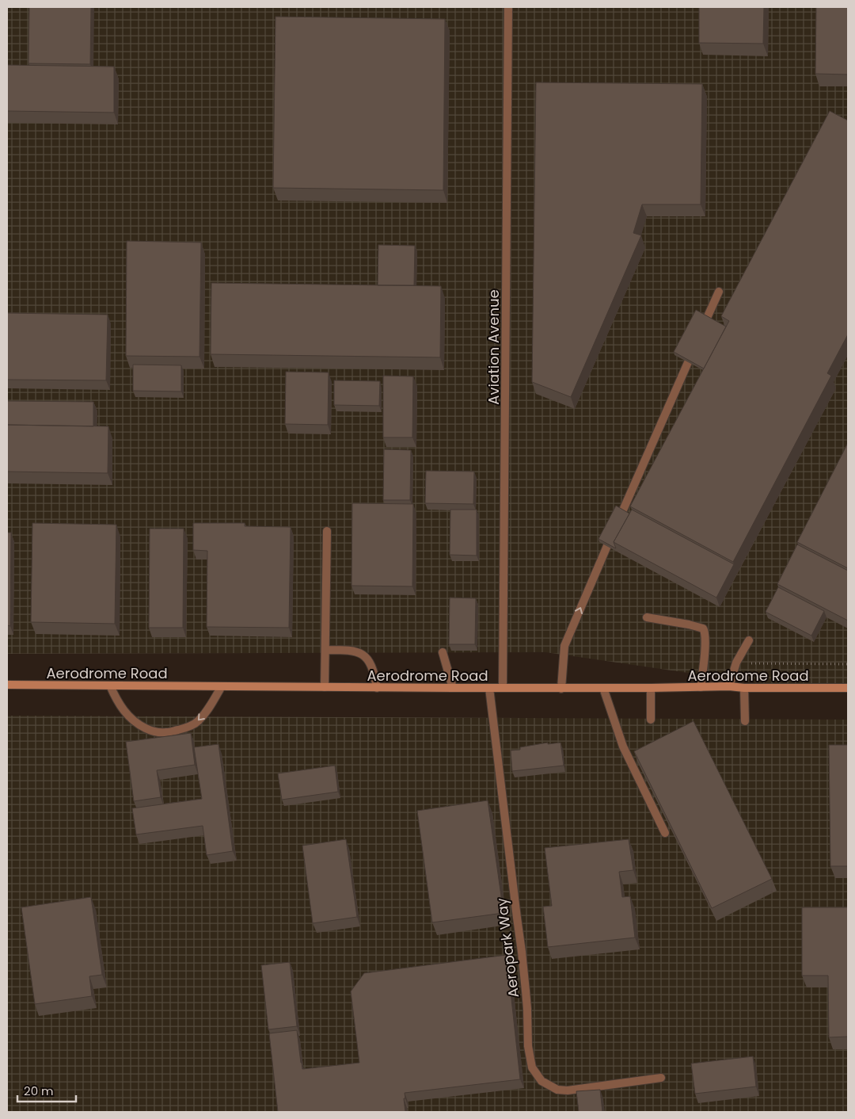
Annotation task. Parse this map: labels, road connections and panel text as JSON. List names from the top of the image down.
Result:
{
  "streets": {
    "street": ["Aviation Avenue", "Aerodrome Road", "Aeropark Way"]
  },
  "crossings": [
    ["Aviation Avenue", "Aerodrome Road"],
    ["Aerodrome Road", "Aeropark Way"]
  ],
  "scale_bar": "20 m"
}
